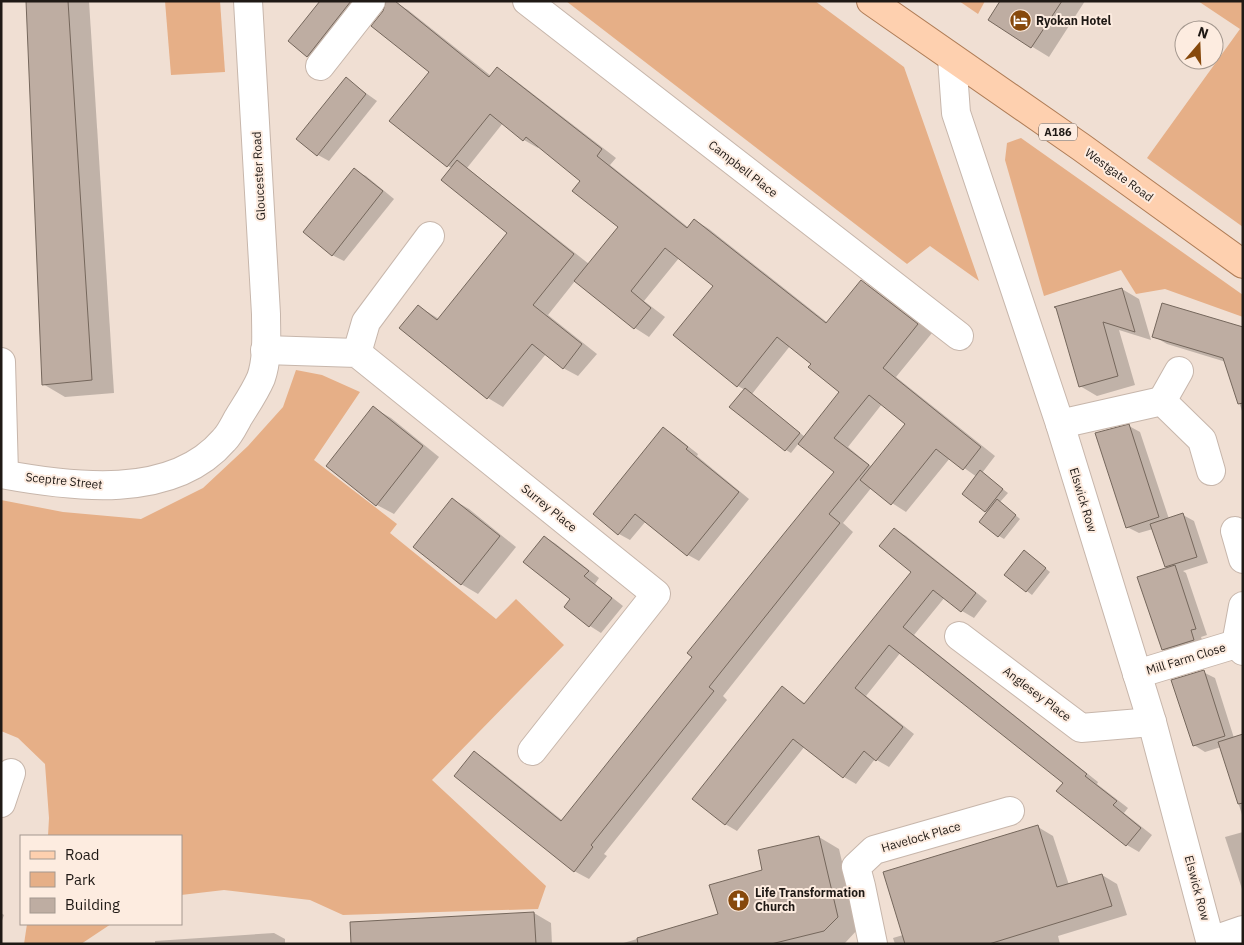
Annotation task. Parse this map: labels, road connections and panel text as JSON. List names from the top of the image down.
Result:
{
  "streets": {
    "main road": ["A186", "Westgate Road"],
    "street": [
      "Campbell Place",
      "Gloucester Road",
      "Sceptre Street",
      "Elswick Row",
      "Surrey Place",
      "Mill Farm Close",
      "Anglesey Place",
      "Havelock Place"
    ]
  },
  "crossings": [
    ["Westgate Road", "Elswick Row"],
    ["Gloucester Road", "Sceptre Street"],
    ["Elswick Row", "Mill Farm Close"],
    ["Elswick Row", "Anglesey Place"]
  ],
  "places": {
    "hotel": ["Ryokan Hotel"],
    "church": ["Life Transformation Church"]
  },
  "legend": ["Road", "Park", "Building"],
  "north": "top"
}
